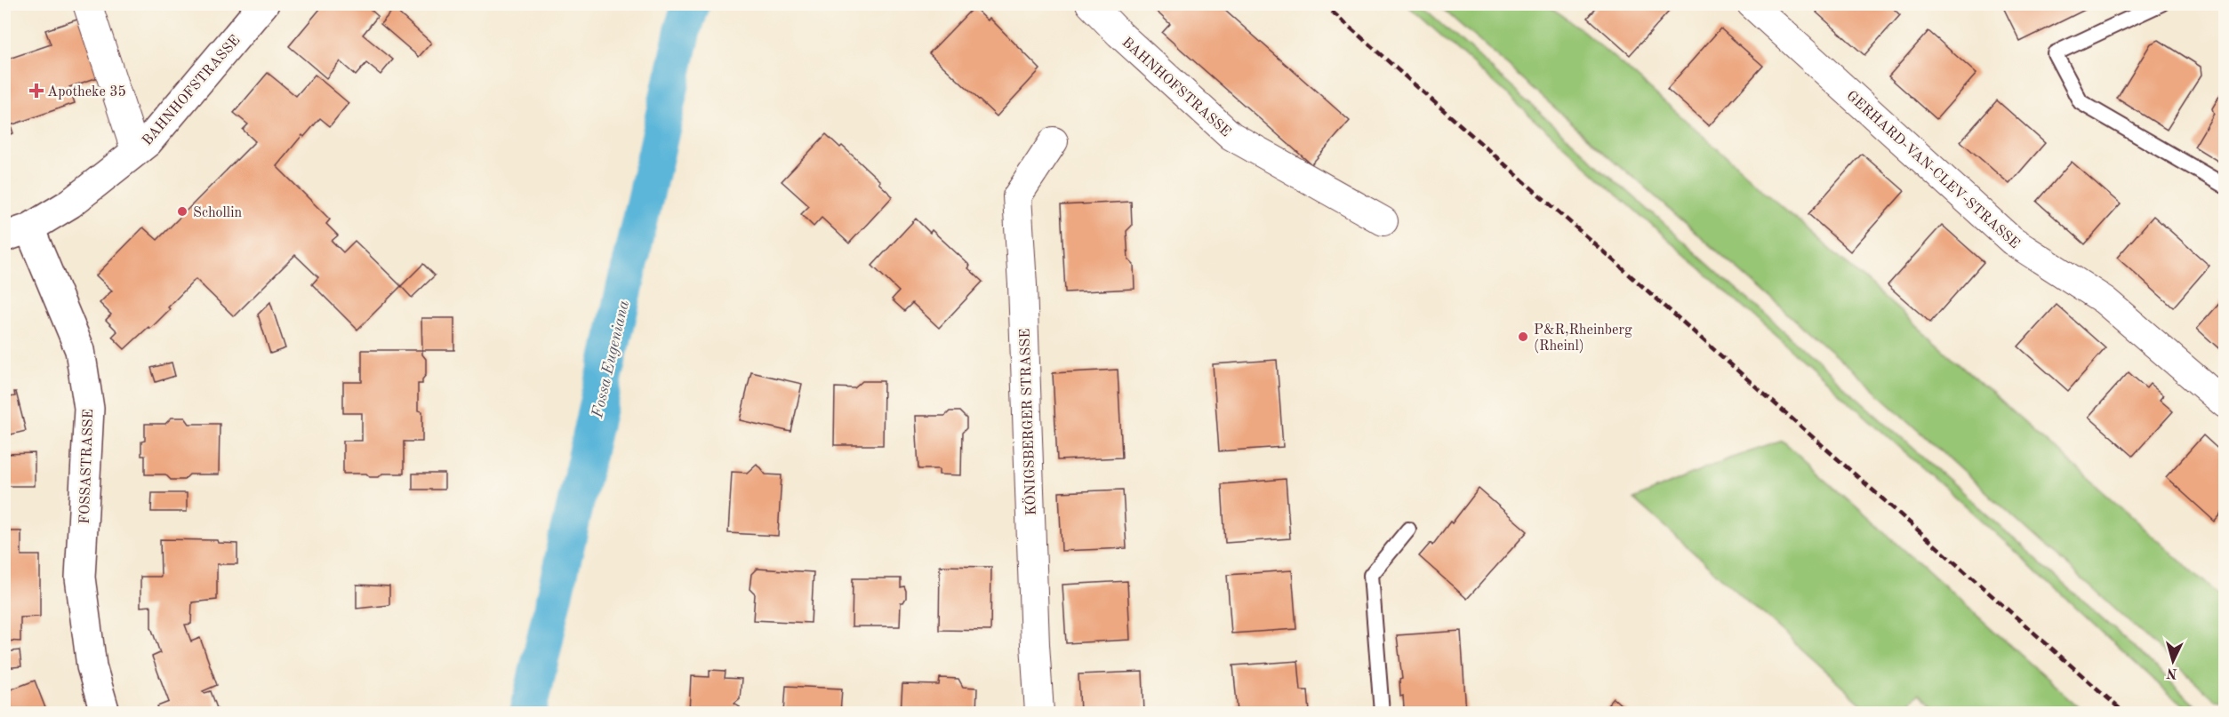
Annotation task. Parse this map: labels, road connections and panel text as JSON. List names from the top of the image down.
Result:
{
  "streets": {
    "street": [
      "BAHNHOFSTRASSE",
      "GERHARD-VAN-CLEV-STRASSE",
      "KÖNIGSBERGER STRASSE",
      "FOSSASTRASSE"
    ]
  },
  "crossings": [
    ["BAHNHOFSTRASSE", "FOSSASTRASSE"]
  ],
  "water": ["Fossa Eugeniana"],
  "places": {
    "health": ["Apotheke 35"],
    "other": ["Schollin", "P&R,Rheinberg (Rheinl)"]
  },
  "north": "bottom"
}
